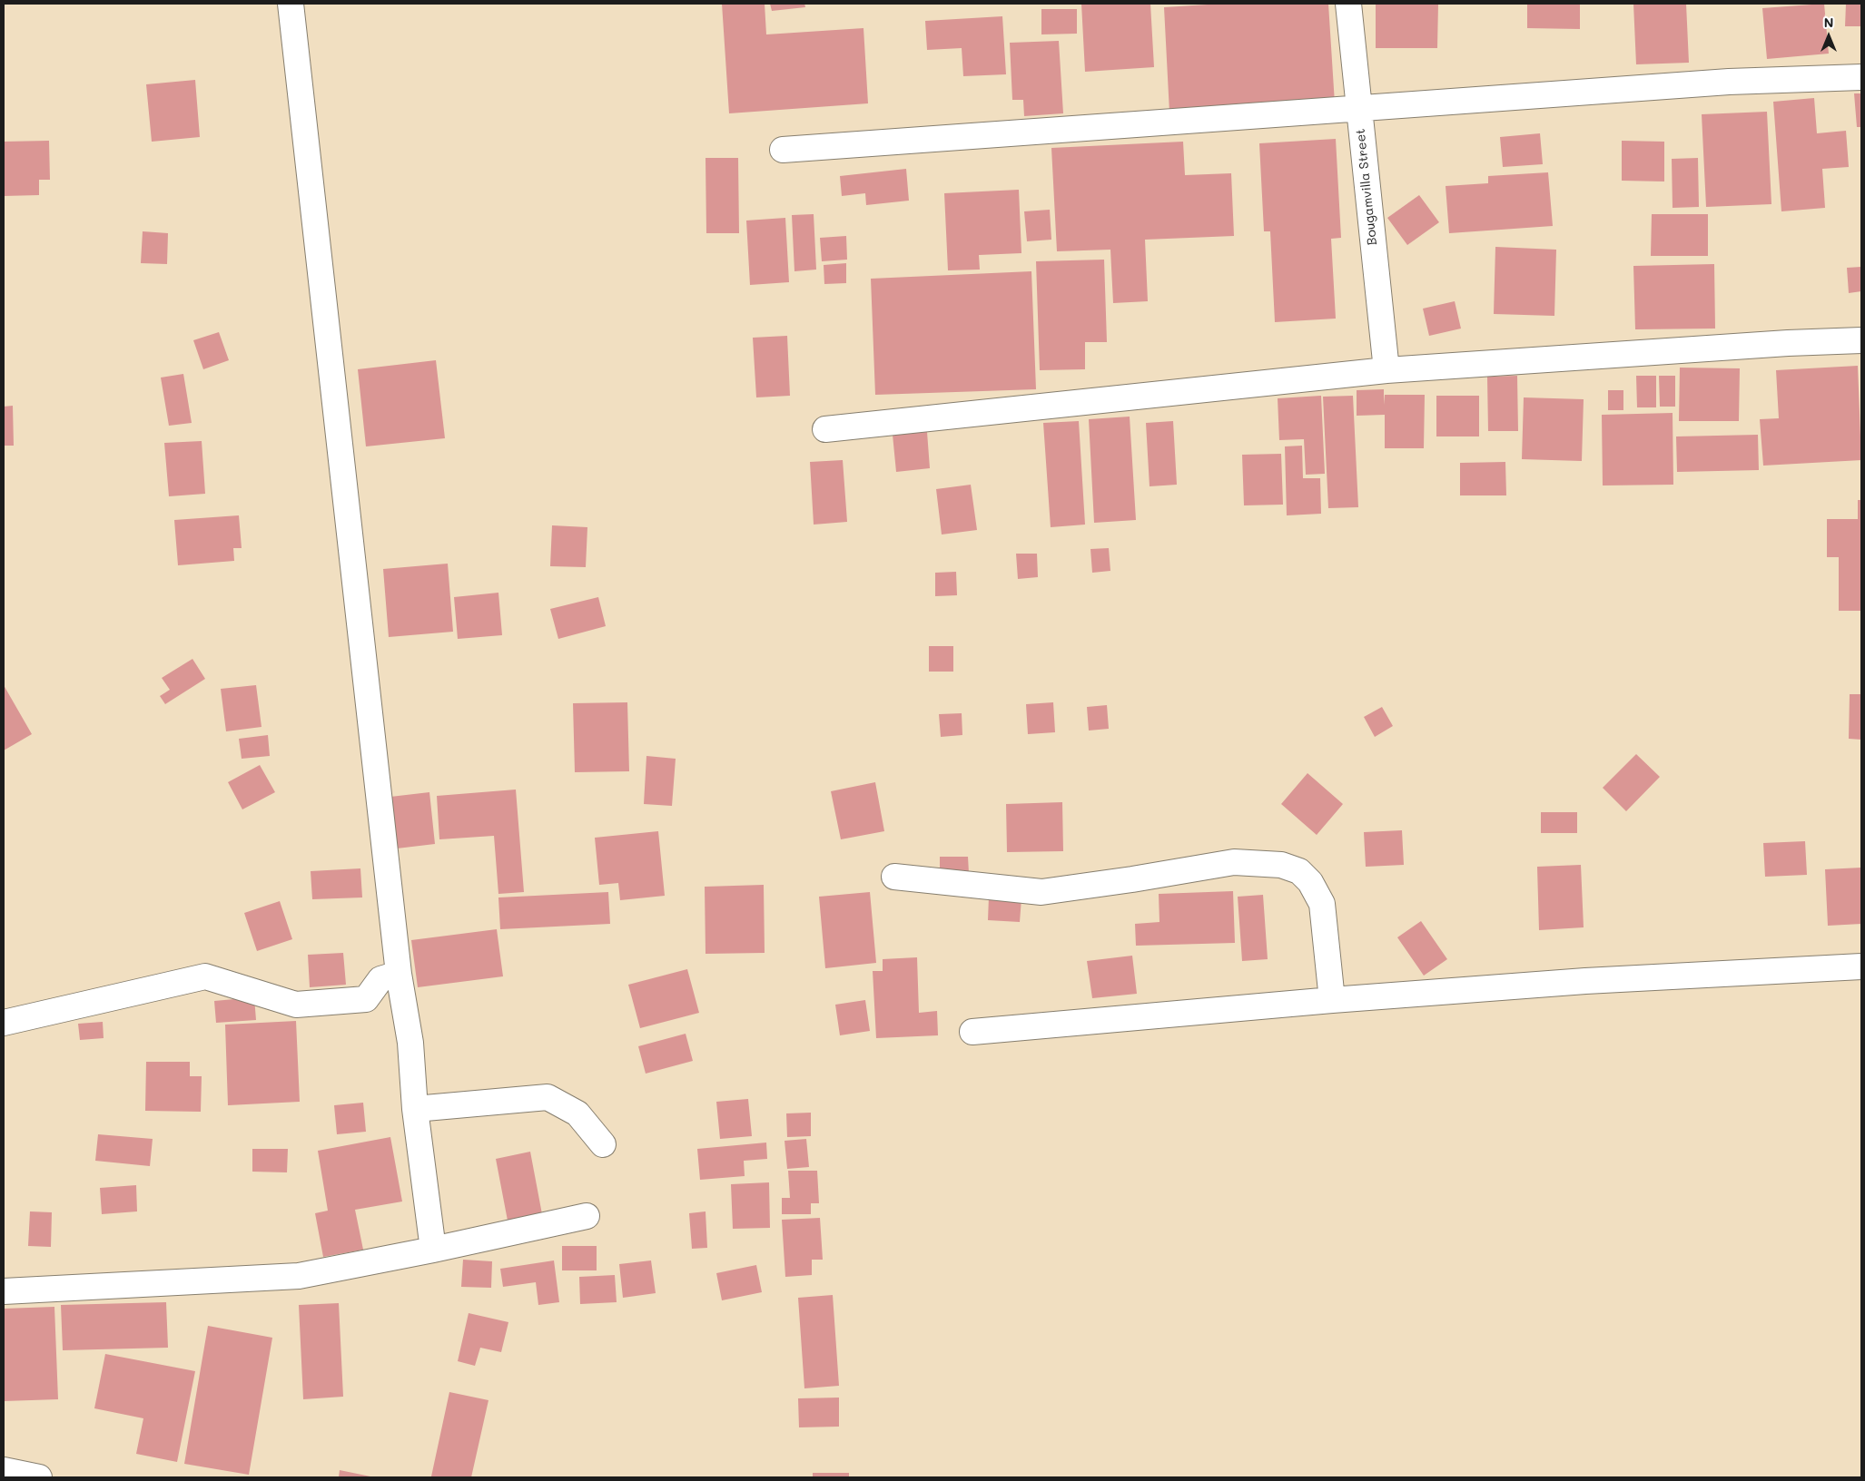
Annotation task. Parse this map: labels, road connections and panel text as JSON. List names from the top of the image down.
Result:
{
  "streets": {
    "street": ["Bougamvilla Street"]
  },
  "north": "top"
}
